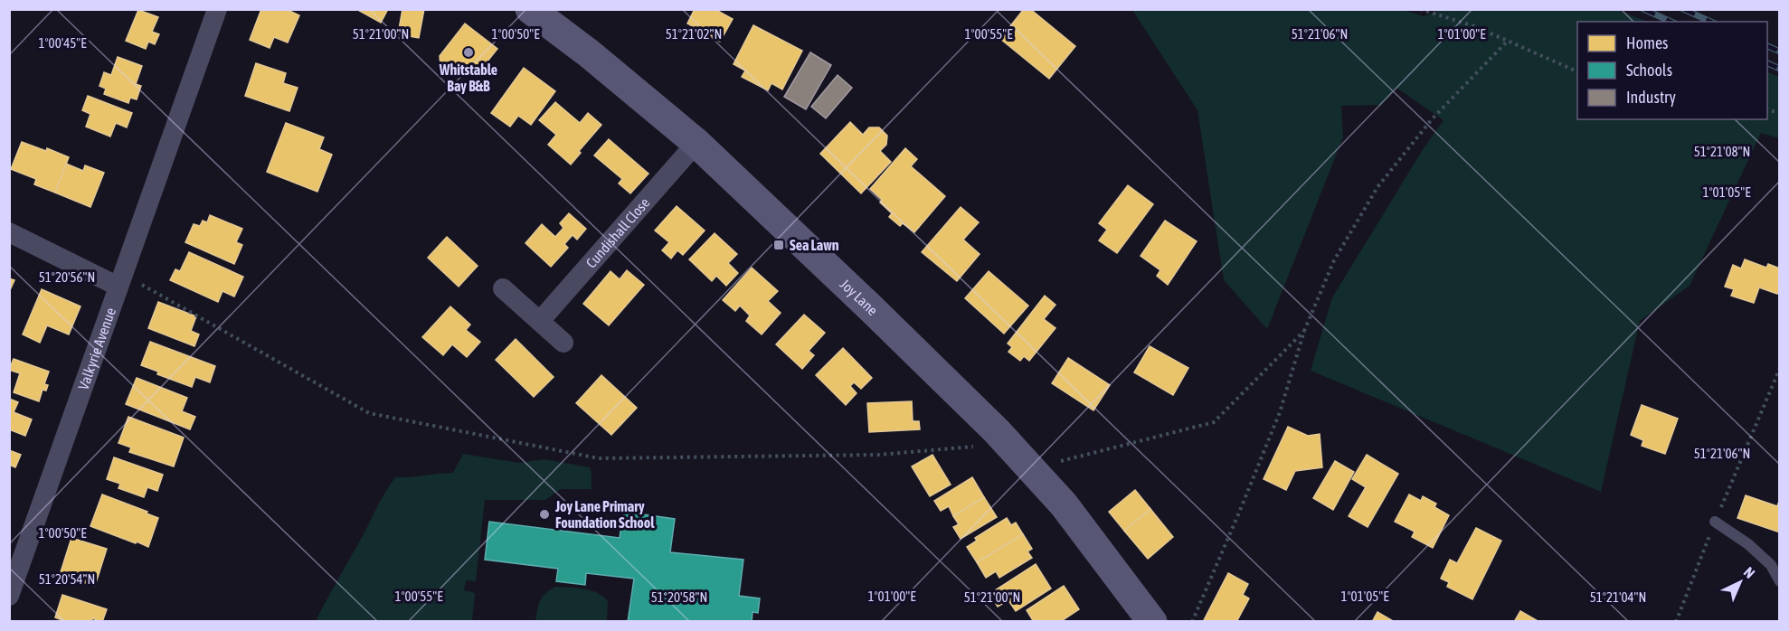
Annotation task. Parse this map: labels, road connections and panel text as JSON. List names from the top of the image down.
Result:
{
  "streets": {
    "street": ["Cundishall Close", "Joy Lane", "Valkyrie Avenue"]
  },
  "crossings": [
    ["Cundishall Close", "Joy Lane"]
  ],
  "places": {
    "other": ["Whitstable Bay B&B", "Joy Lane Primary Foundation School"],
    "transit": ["Sea Lawn"]
  },
  "legend": ["Homes", "Schools", "Industry"],
  "north": "top right",
  "coordinates": [
    "51°21'00\"N",
    "51°21'02\"N",
    "51°21'06\"N",
    "1°00'50\"E",
    "1°00'55\"E",
    "1°01'00\"E",
    "1°00'45\"E",
    "51°21'08\"N",
    "1°01'05\"E",
    "51°20'56\"N",
    "51°20'54\"N",
    "51°20'58\"N",
    "51°21'04\"N"
  ]
}
